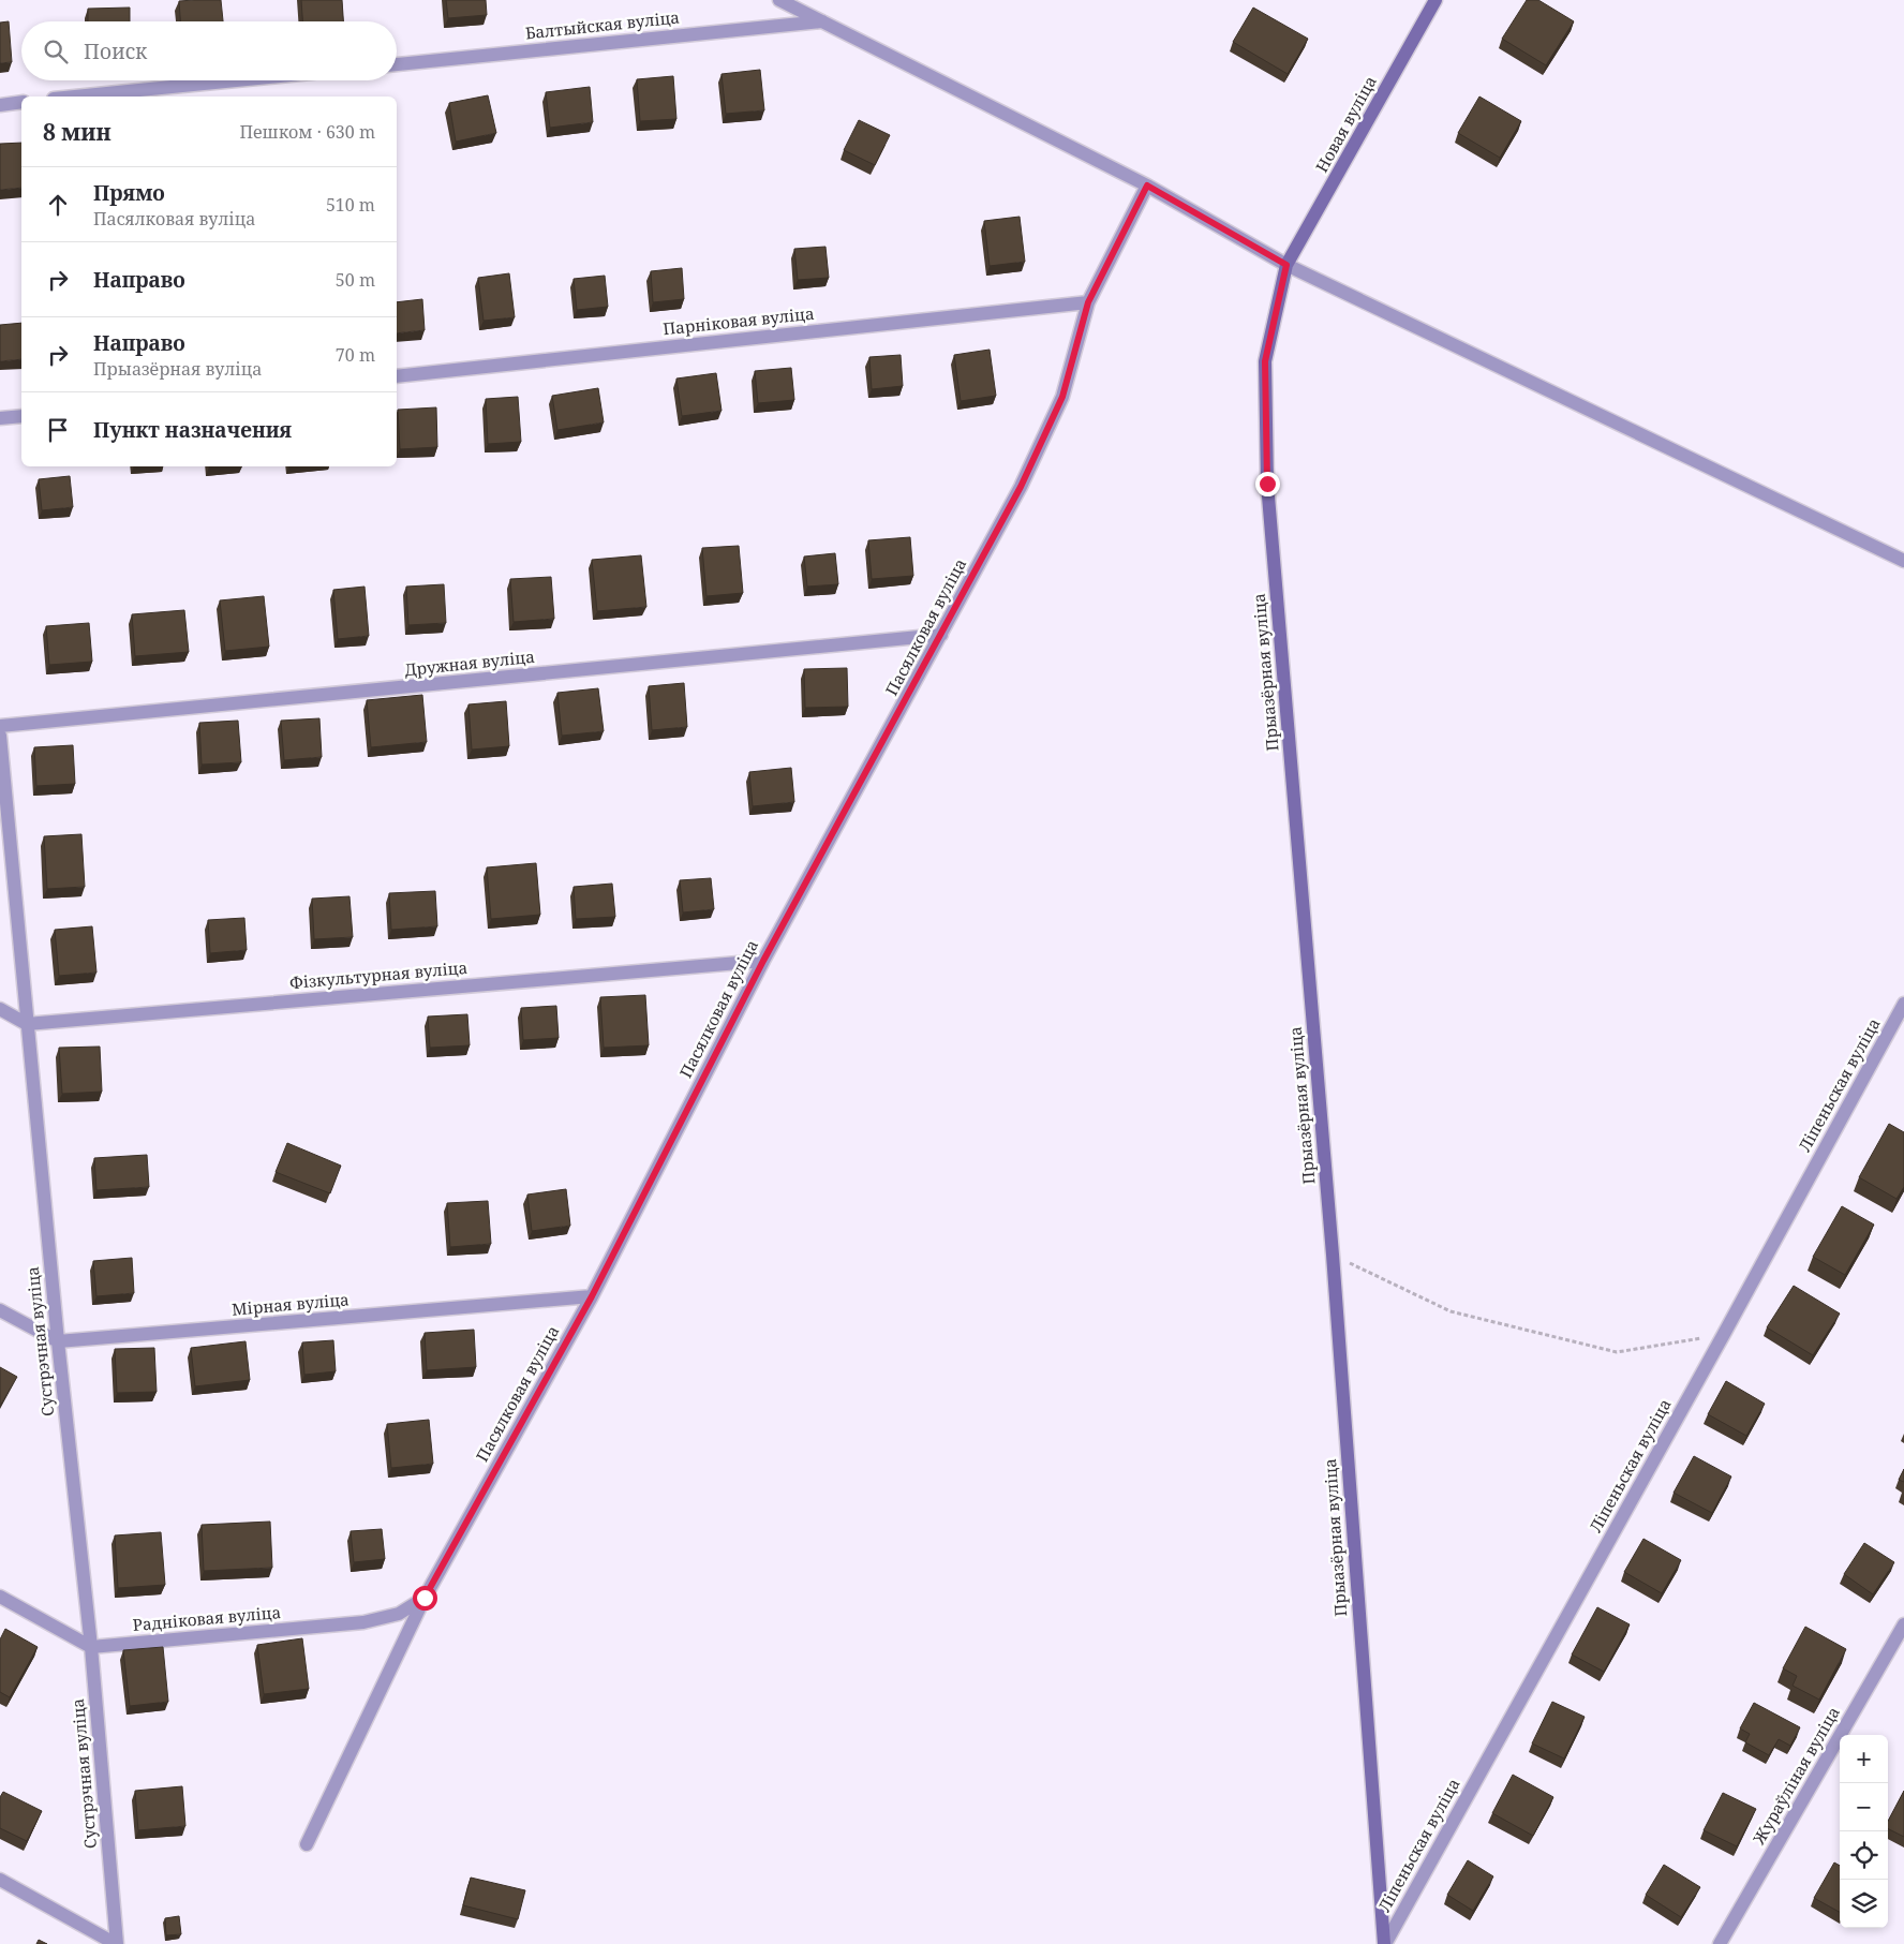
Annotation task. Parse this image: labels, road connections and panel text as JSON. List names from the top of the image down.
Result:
{
  "streets": {
    "street": [
      "Балтыйская вуліца",
      "Новая вуліца",
      "Парніковая вуліца",
      "Пасялковая вуліца",
      "Дружная вуліца",
      "Прыазёрная вуліца",
      "Фізкультурная вуліца",
      "Ліпеньская вуліца",
      "Мірная вуліца",
      "Сустрэчная вуліца",
      "Радніковая вуліца",
      "Жураўліная вуліца"
    ]
  },
  "crossings": [
    ["Новая вуліца", "Прыазёрная вуліца"],
    ["Парніковая вуліца", "Пасялковая вуліца"],
    ["Пасялковая вуліца", "Дружная вуліца"],
    ["Пасялковая вуліца", "Фізкультурная вуліца"],
    ["Пасялковая вуліца", "Мірная вуліца"],
    ["Пасялковая вуліца", "Радніковая вуліца"],
    ["Прыазёрная вуліца", "Ліпеньская вуліца"],
    ["Фізкультурная вуліца", "Сустрэчная вуліца"],
    ["Мірная вуліца", "Сустрэчная вуліца"],
    ["Сустрэчная вуліца", "Радніковая вуліца"]
  ],
  "page": {
    "search": "Поиск",
    "heading": ["8 мин", "Пешком · 630 m"],
    "list": [
      ["Прямо", "Пасялковая вуліца", "510 m"],
      ["Направо", "50 m"],
      ["Направо", "Прыазёрная вуліца", "70 m"],
      "Пункт назначения"
    ],
    "map_buttons": ["+", "−"]
  }
}
